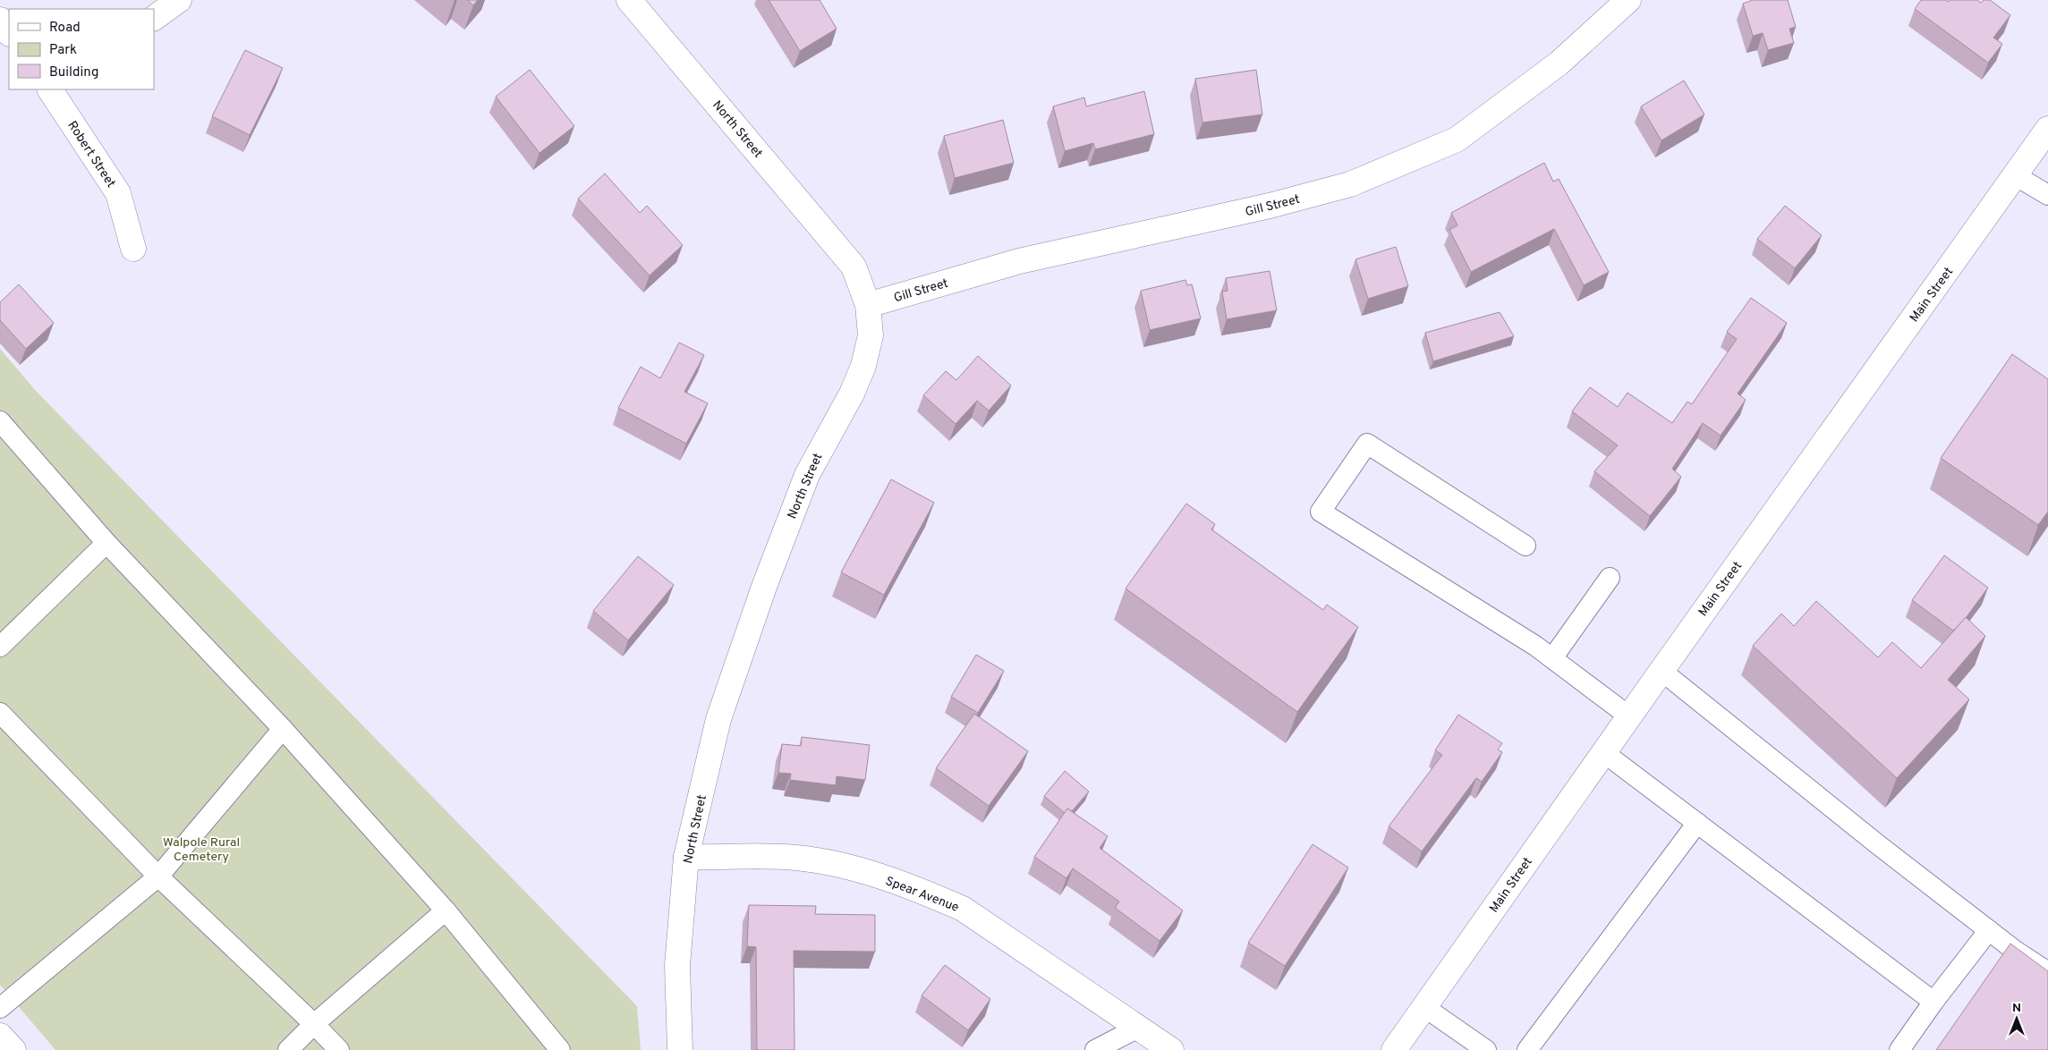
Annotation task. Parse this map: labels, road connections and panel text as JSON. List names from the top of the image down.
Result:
{
  "streets": {
    "street": [
      "North Street",
      "Robert Street",
      "Gill Street",
      "Main Street",
      "Spear Avenue"
    ]
  },
  "crossings": [
    ["North Street", "Gill Street"],
    ["North Street", "Spear Avenue"]
  ],
  "parks": ["Walpole Rural Cemetery"],
  "legend": ["Road", "Park", "Building"],
  "north": "top"
}
